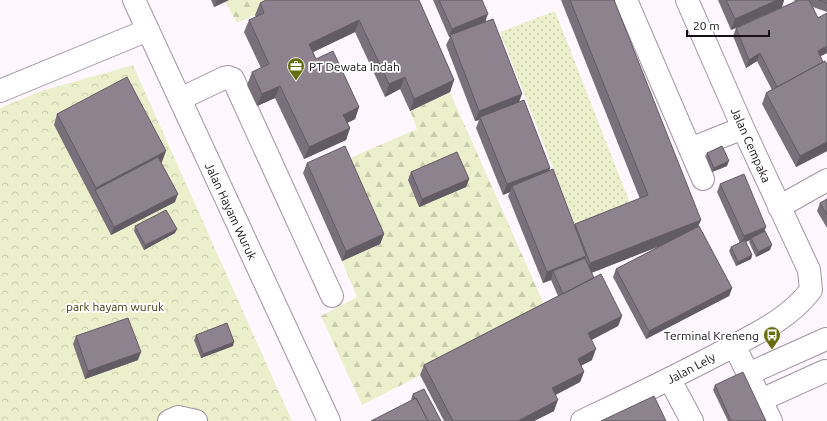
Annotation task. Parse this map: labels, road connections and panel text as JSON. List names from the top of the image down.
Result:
{
  "streets": {
    "street": ["Jalan Cempaka", "Jalan Hayam Wuruk", "Jalan Lely"]
  },
  "crossings": [
    ["Jalan Cempaka", "Jalan Lely"]
  ],
  "parks": ["park hayam wuruk"],
  "places": {
    "office": ["PT Dewata Indah"],
    "bus stop": ["Terminal Kreneng"]
  },
  "scale_bar": "20 m"
}
